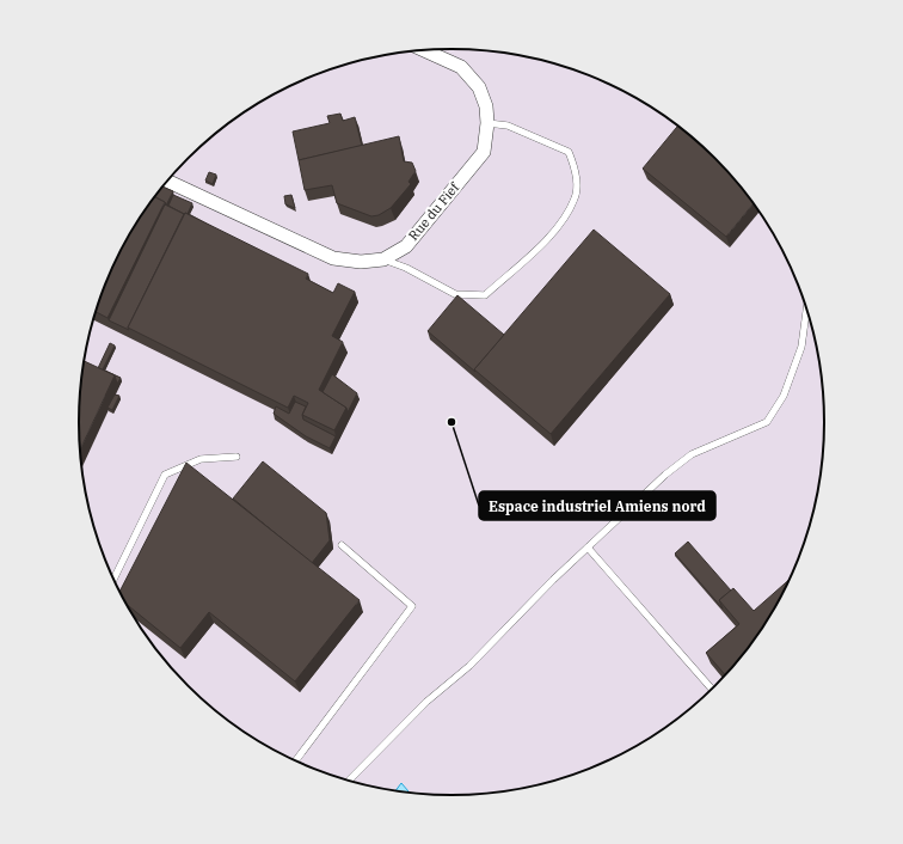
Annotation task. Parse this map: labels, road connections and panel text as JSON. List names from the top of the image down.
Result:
{
  "streets": {
    "street": ["Rue du Fief"]
  },
  "places": ["Espace industriel Amiens nord"]
}
